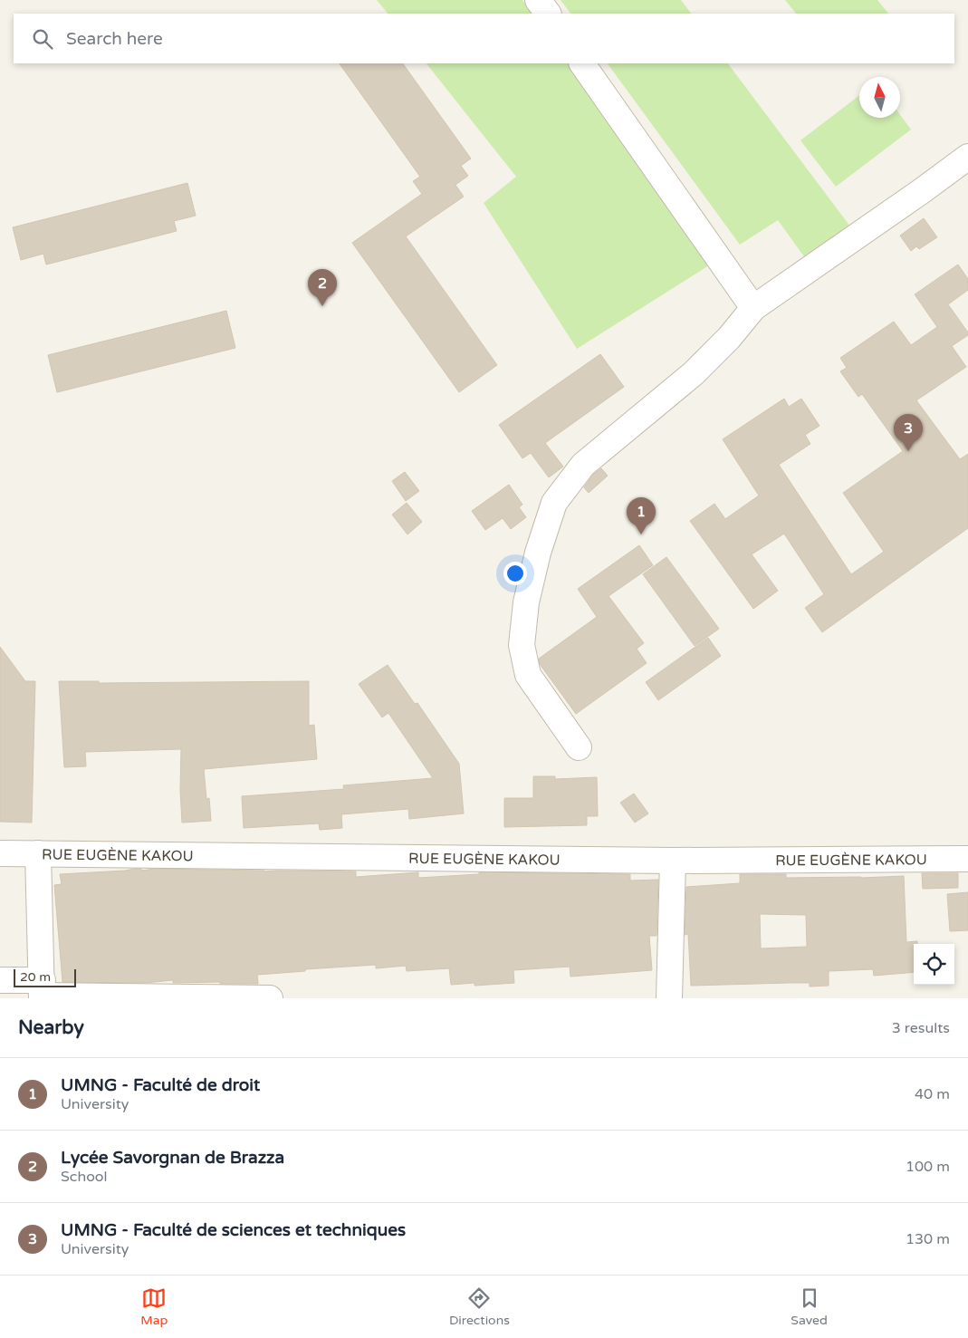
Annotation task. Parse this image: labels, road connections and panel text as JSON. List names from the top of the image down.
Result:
{
  "streets": {
    "street": ["RUE EUGÈNE KAKOU"]
  },
  "scale_bar": "20 m",
  "north": "top",
  "page": {
    "search": "Search here",
    "pins": ["2", "3", "1"],
    "scale": "20 m",
    "heading": ["Nearby", "3 results"],
    "list": [
      {
        "mark": "1",
        "name": "UMNG - Faculté de droit",
        "note": "University",
        "value": "40 m"
      },
      {
        "mark": "2",
        "name": "Lycée Savorgnan de Brazza",
        "note": "School",
        "value": "100 m"
      },
      {
        "mark": "3",
        "name": "UMNG - Faculté de sciences et techniques",
        "note": "University",
        "value": "130 m"
      }
    ],
    "nav": ["Map", "Directions", "Saved"]
  }
}
